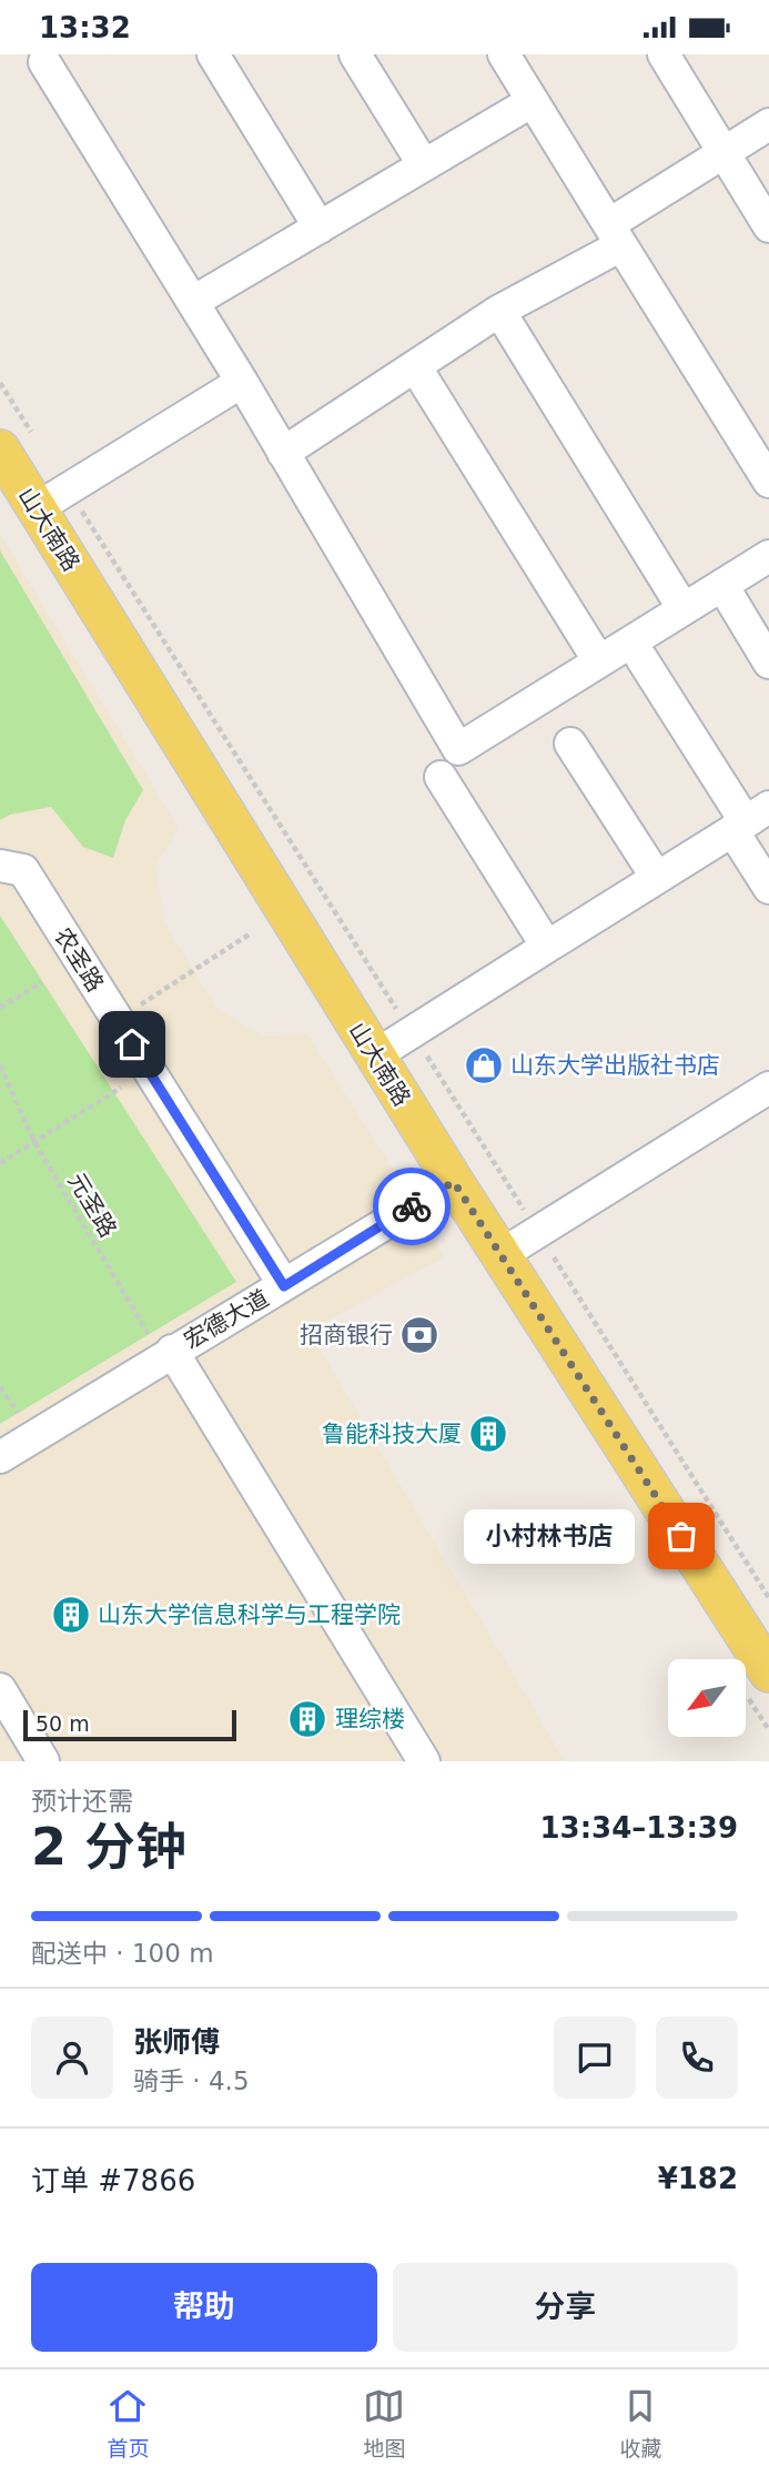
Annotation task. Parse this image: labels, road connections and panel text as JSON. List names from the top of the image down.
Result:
{
  "streets": {
    "main road": ["山大南路"],
    "street": ["农圣路", "宏德大道"],
    "path": ["元圣路"]
  },
  "crossings": [
    ["山大南路", "宏德大道"],
    ["农圣路", "宏德大道"],
    ["元圣路", "宏德大道"]
  ],
  "places": {
    "shop": ["山东大学出版社书店"],
    "bank": ["招商银行"],
    "building": ["鲁能科技大厦", "山东大学信息科学与工程学院", "理综楼"],
    "other": ["小村林书店"]
  },
  "scale_bar": "50 m",
  "north": "bottom left",
  "page": {
    "status": "13:32",
    "bubble": "小村林书店",
    "scale": "50 m",
    "heading": ["2 分钟", "预计还需", "13:34–13:39"],
    "panel": [
      "张师傅",
      "骑手 · 4.5",
      "订单 #7866",
      "¥182"
    ],
    "bar": "配送中 · 100 m",
    "buttons": ["帮助", "分享"],
    "tabs": ["首页", "地图", "收藏"]
  }
}
